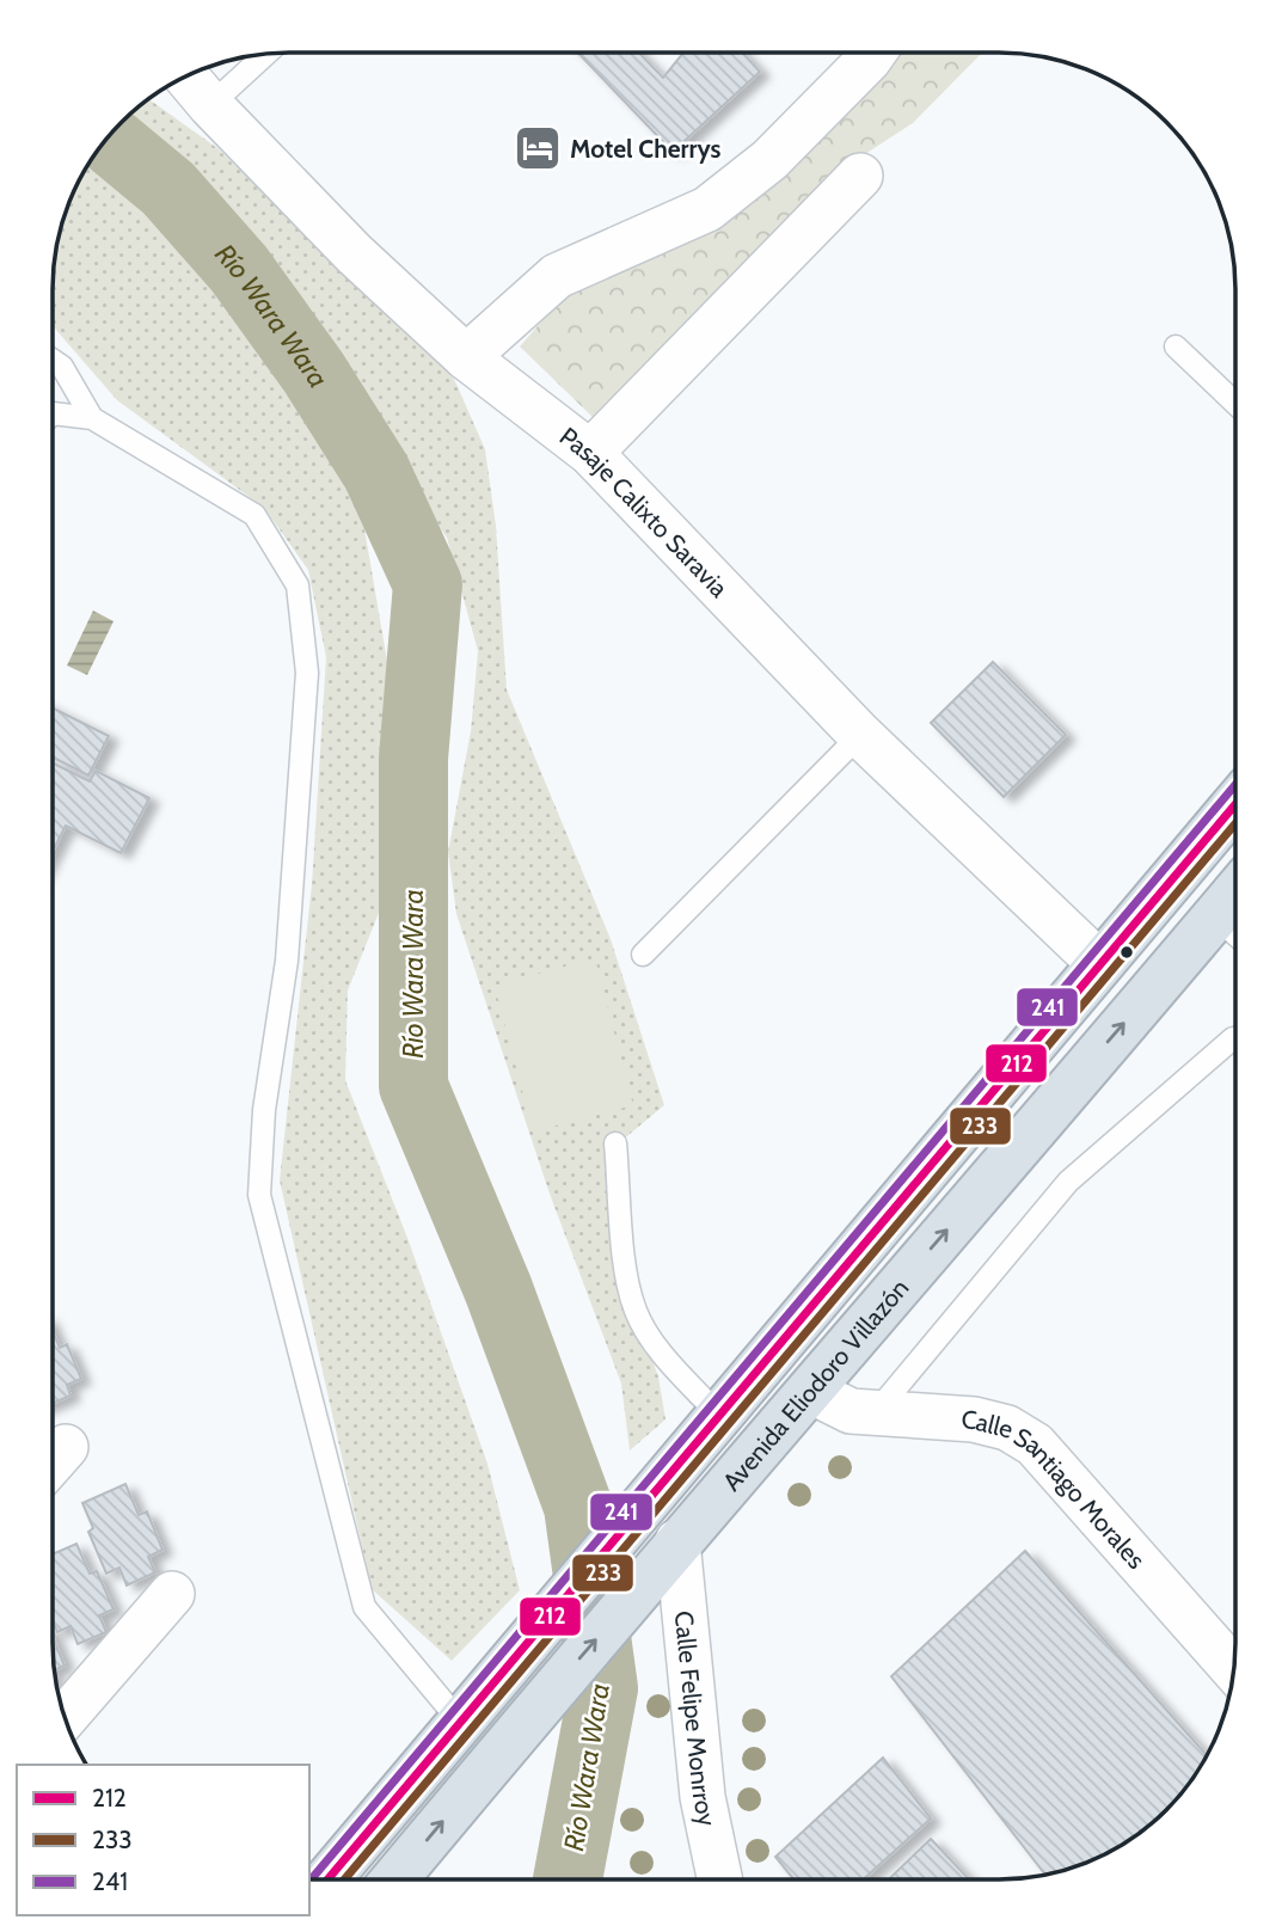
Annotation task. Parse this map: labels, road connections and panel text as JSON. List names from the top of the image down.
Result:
{
  "streets": {
    "highway": ["Avenida Eliodoro Villazón"],
    "street": ["Pasaje Calixto Saravia", "Calle Santiago Morales", "Calle Felipe Monrroy"]
  },
  "crossings": [
    ["Pasaje Calixto Saravia", "Avenida Eliodoro Villazón"],
    ["Avenida Eliodoro Villazón", "Calle Santiago Morales"],
    ["Avenida Eliodoro Villazón", "Calle Felipe Monrroy"]
  ],
  "water": ["Río Wara Wara"],
  "places": {
    "hotel": ["Motel Cherrys"]
  },
  "lines": ["transit line 241", "transit line 212", "transit line 233"],
  "legend": ["212", "233", "241"]
}
